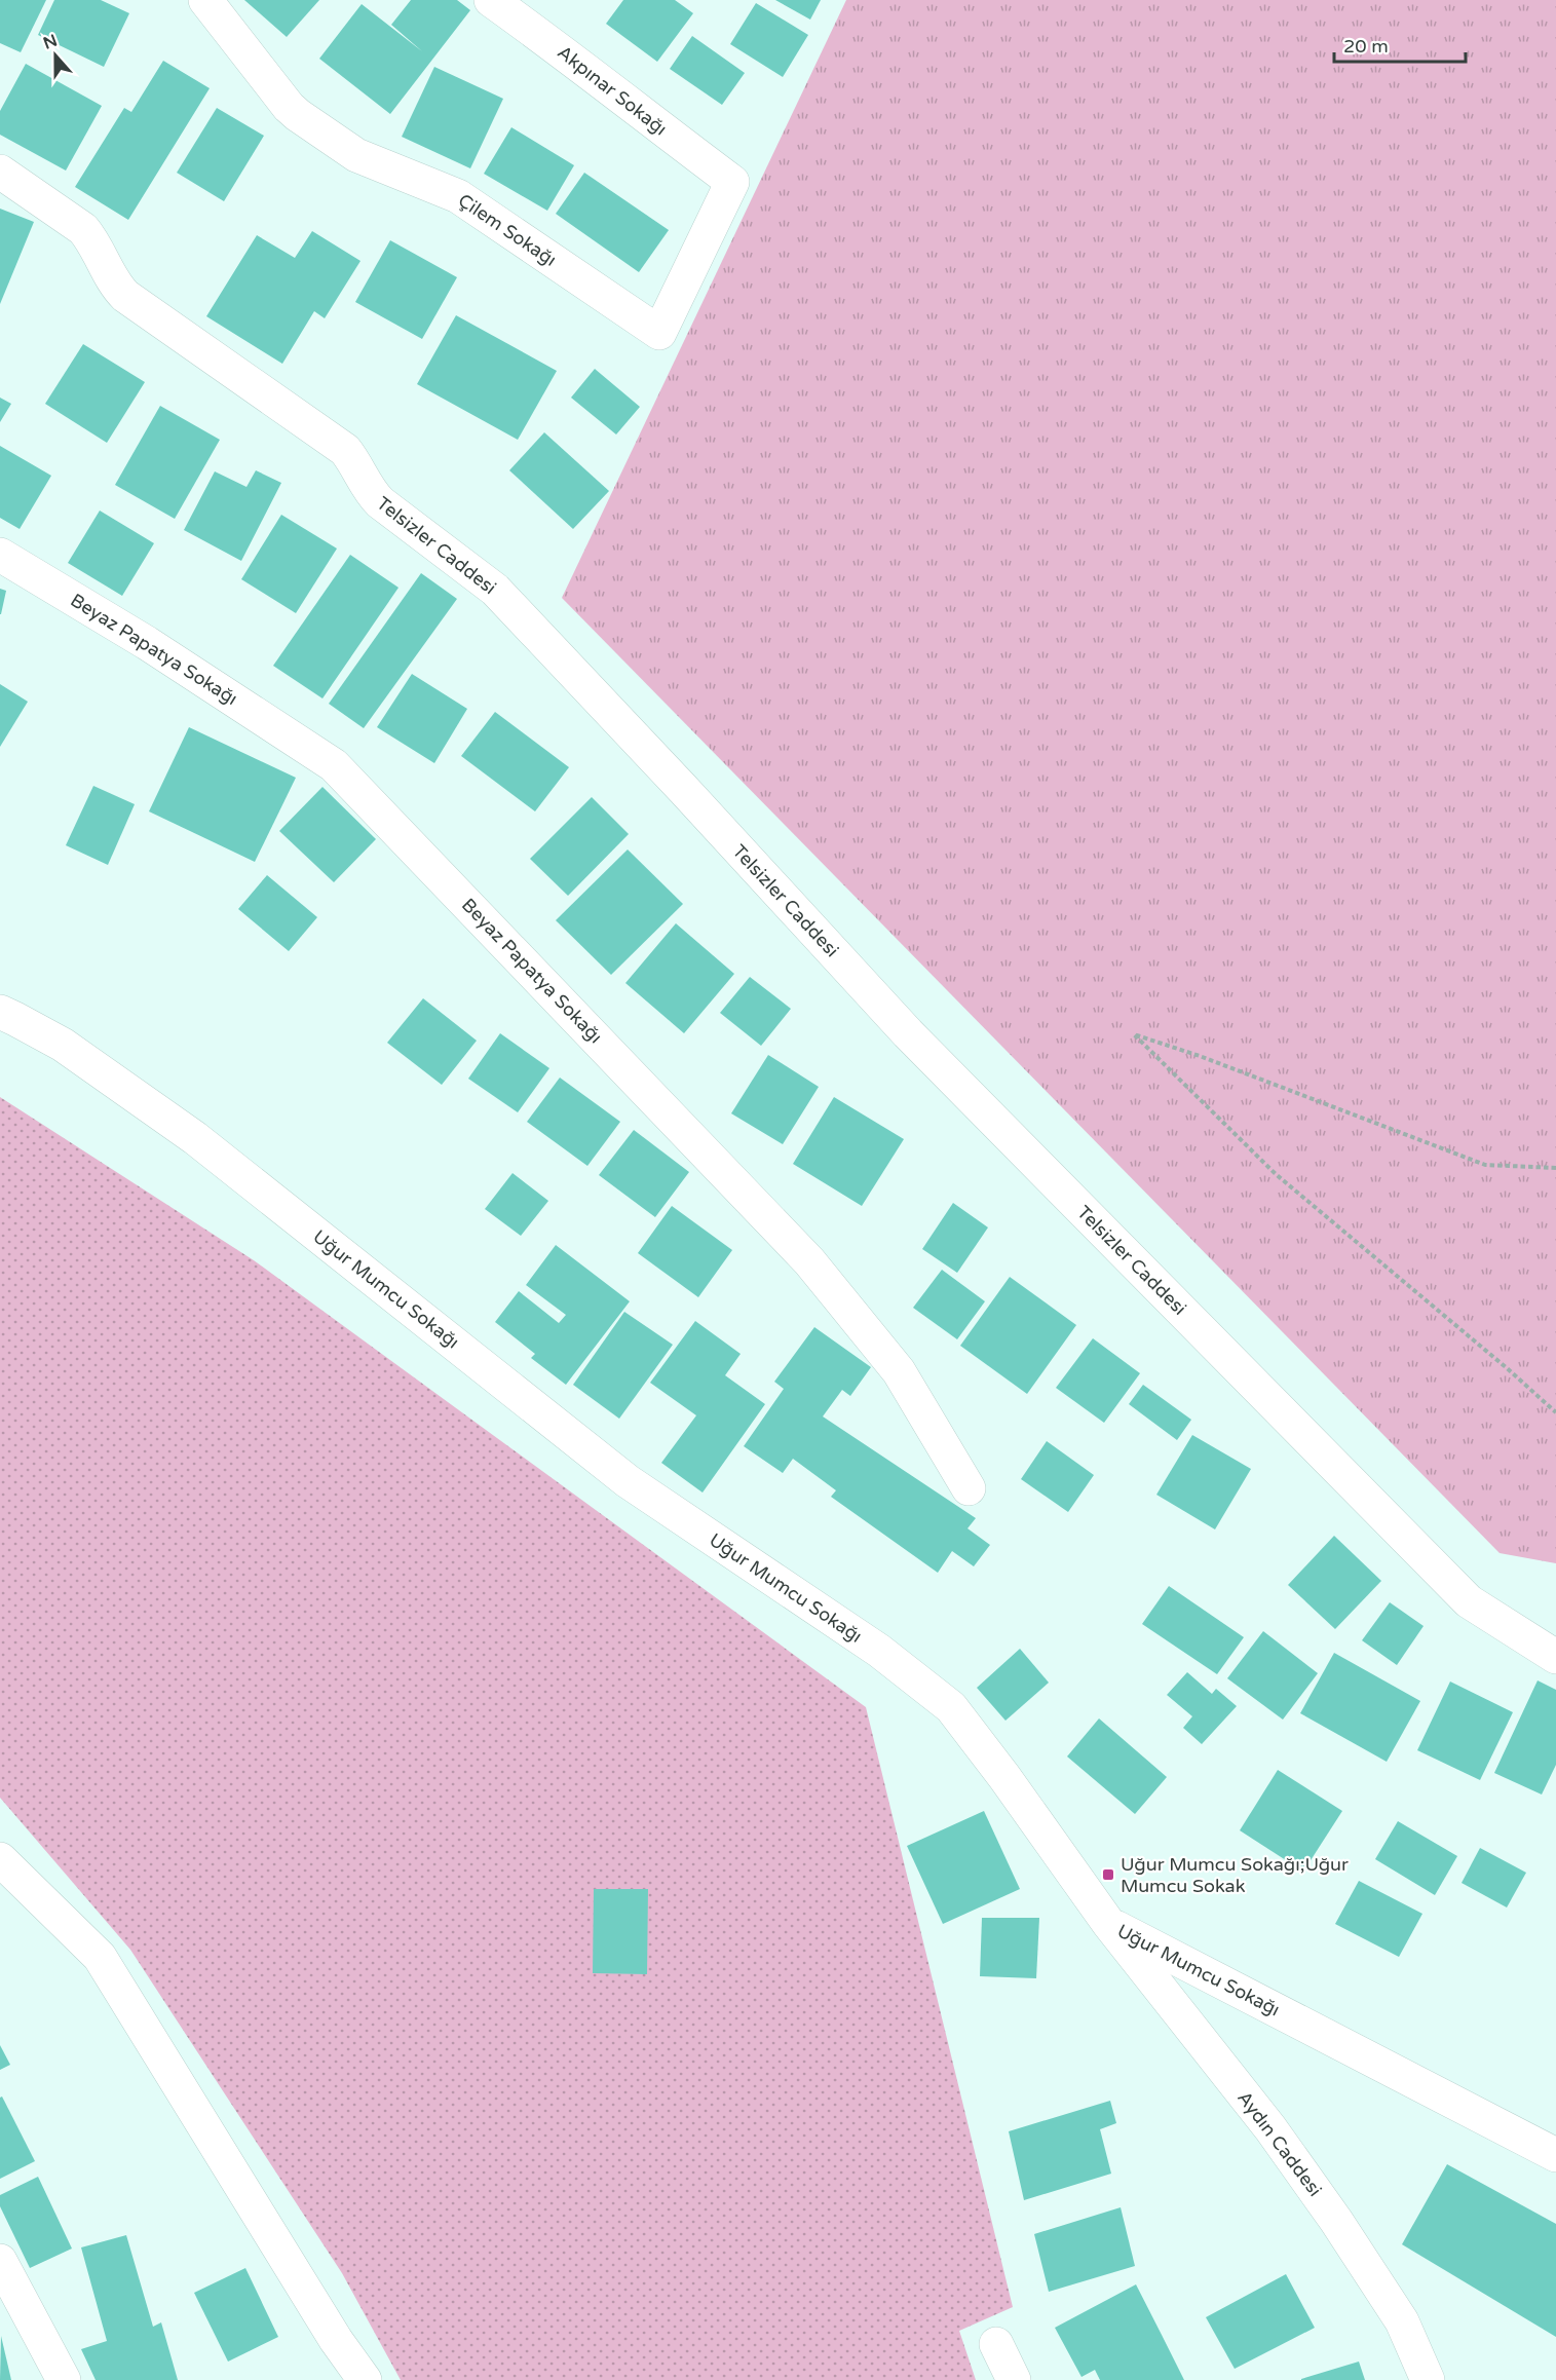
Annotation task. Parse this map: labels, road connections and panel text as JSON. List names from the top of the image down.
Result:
{
  "streets": {
    "street": [
      "Akpınar Sokağı",
      "Çilem Sokağı",
      "Telsizler Caddesi",
      "Beyaz Papatya Sokağı",
      "Uğur Mumcu Sokağı",
      "Aydın Caddesi"
    ]
  },
  "crossings": [
    ["Akpınar Sokağı", "Çilem Sokağı"],
    ["Uğur Mumcu Sokağı", "Aydın Caddesi"]
  ],
  "places": {
    "transit": ["Uğur Mumcu Sokağı;Uğur Mumcu Sokak"]
  },
  "scale_bar": "20 m",
  "north": "top"
}
